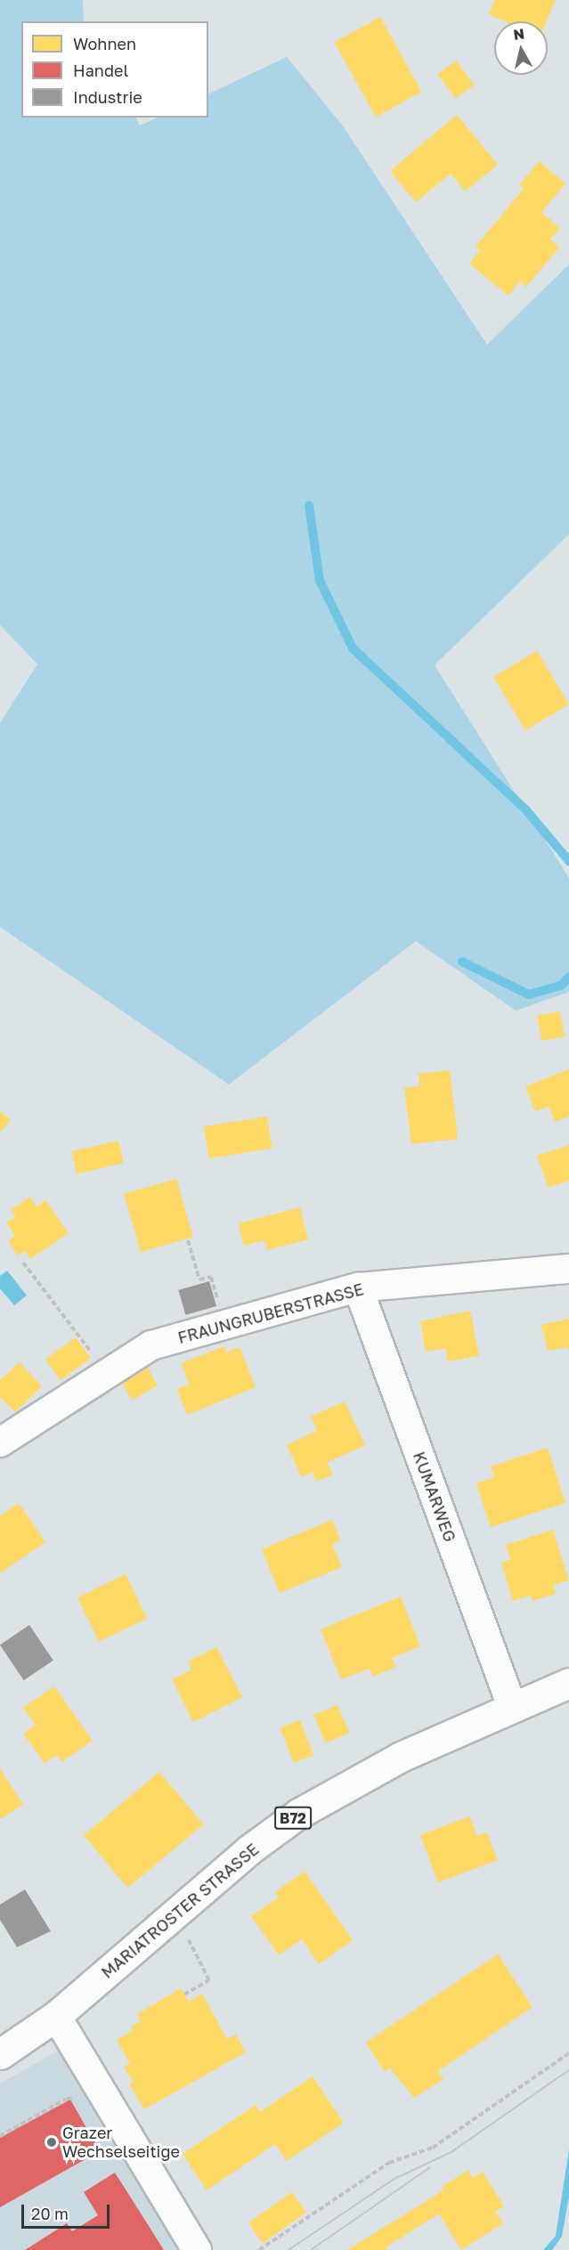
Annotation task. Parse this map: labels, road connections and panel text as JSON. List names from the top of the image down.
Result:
{
  "streets": {
    "main road": ["B72", "MARIATROSTER STRASSE"],
    "street": ["FRAUNGRUBERSTRASSE", "KUMARWEG"]
  },
  "crossings": [
    ["FRAUNGRUBERSTRASSE", "KUMARWEG"],
    ["KUMARWEG", "MARIATROSTER STRASSE"]
  ],
  "places": ["Grazer Wechselseitige"],
  "legend": ["Wohnen", "Handel", "Industrie"],
  "scale_bar": "20 m",
  "north": "top"
}
